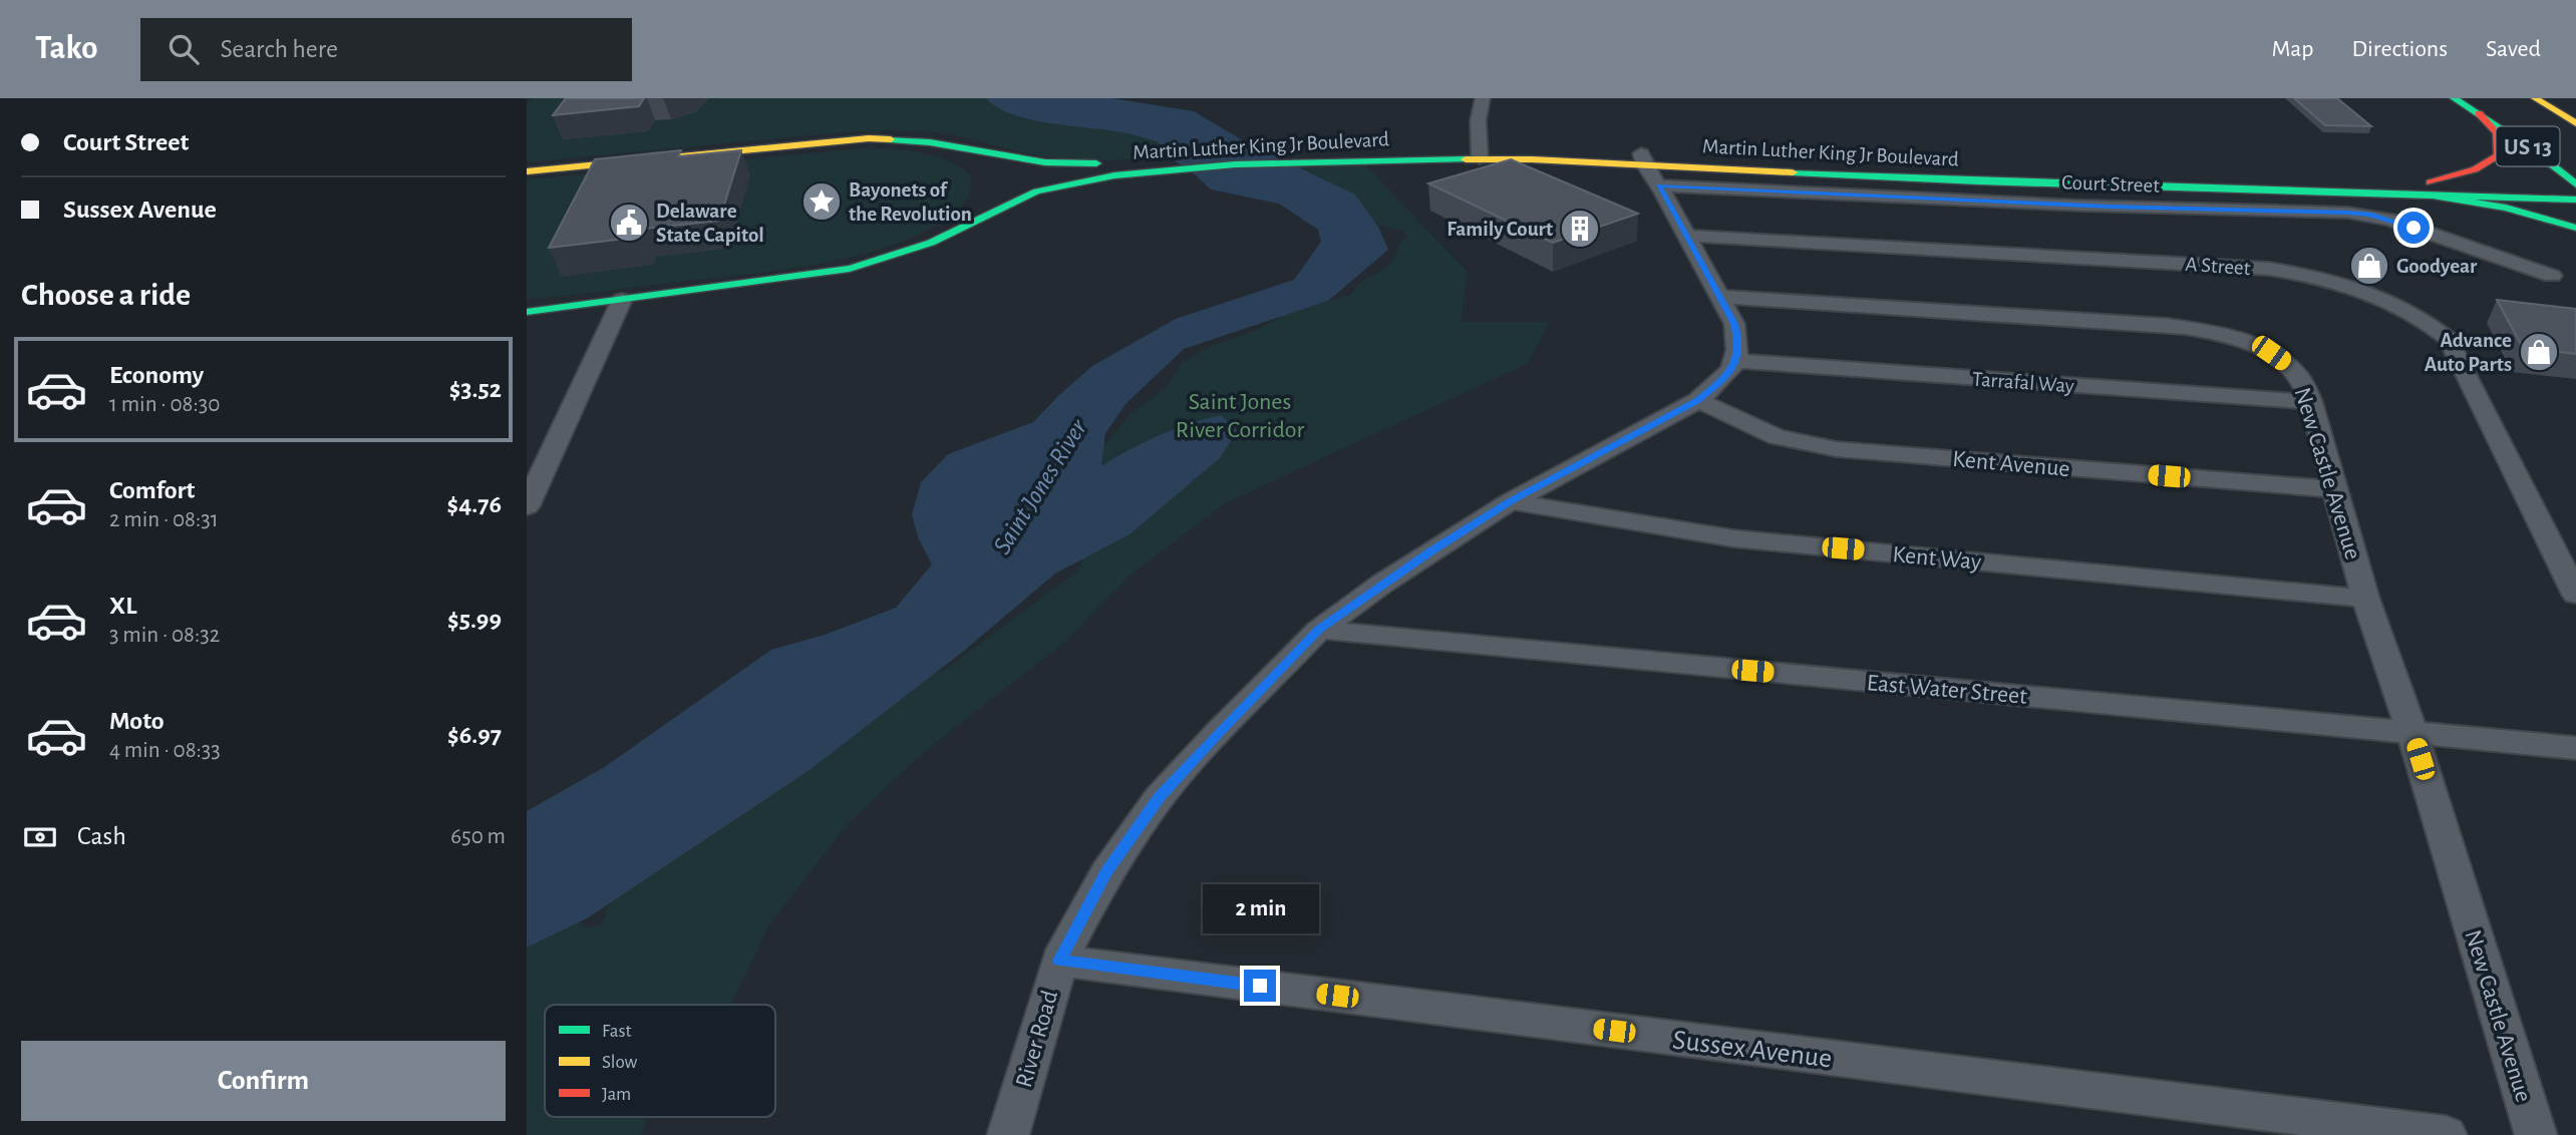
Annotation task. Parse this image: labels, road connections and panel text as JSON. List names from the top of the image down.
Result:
{
  "streets": {
    "main road": ["Martin Luther King Jr Boulevard", "US 13"],
    "street": [
      "Court Street",
      "A Street",
      "Tarrafal Way",
      "Kent Avenue",
      "New Castle Avenue",
      "Kent Way",
      "East Water Street",
      "River Road",
      "Sussex Avenue"
    ]
  },
  "crossings": [
    ["Martin Luther King Jr Boulevard", "US 13"],
    ["Martin Luther King Jr Boulevard", "Court Street"],
    ["Tarrafal Way", "New Castle Avenue"],
    ["Tarrafal Way", "River Road"],
    ["Kent Avenue", "New Castle Avenue"],
    ["Kent Avenue", "River Road"],
    ["New Castle Avenue", "Kent Way"],
    ["New Castle Avenue", "East Water Street"],
    ["Kent Way", "River Road"],
    ["East Water Street", "River Road"],
    ["River Road", "Sussex Avenue"]
  ],
  "water": ["Saint Jones River"],
  "parks": ["Saint Jones River Corridor"],
  "places": {
    "place": ["Bayonets of the Revolution"],
    "public building": ["Delaware State Capitol"],
    "building": ["Family Court"],
    "shop": ["Goodyear", "Advance Auto Parts"]
  },
  "legend": ["Fast", "Slow", "Jam"],
  "page": {
    "header": "Tako",
    "search": "Search here",
    "nav": ["Map", "Directions", "Saved"],
    "banner": ["Court Street", "Sussex Avenue"],
    "heading": "Choose a ride",
    "list": [
      {
        "name": "Economy",
        "note": "1 min · 08:30",
        "value": "$3.52"
      },
      {
        "name": "Comfort",
        "note": "2 min · 08:31",
        "value": "$4.76"
      },
      {
        "name": "XL",
        "note": "3 min · 08:32",
        "value": "$5.99"
      },
      {
        "name": "Moto",
        "note": "4 min · 08:33",
        "value": "$6.97"
      }
    ],
    "pay": ["Cash", "650 m"],
    "bubble": "2 min",
    "buttons": "Confirm"
  }
}
